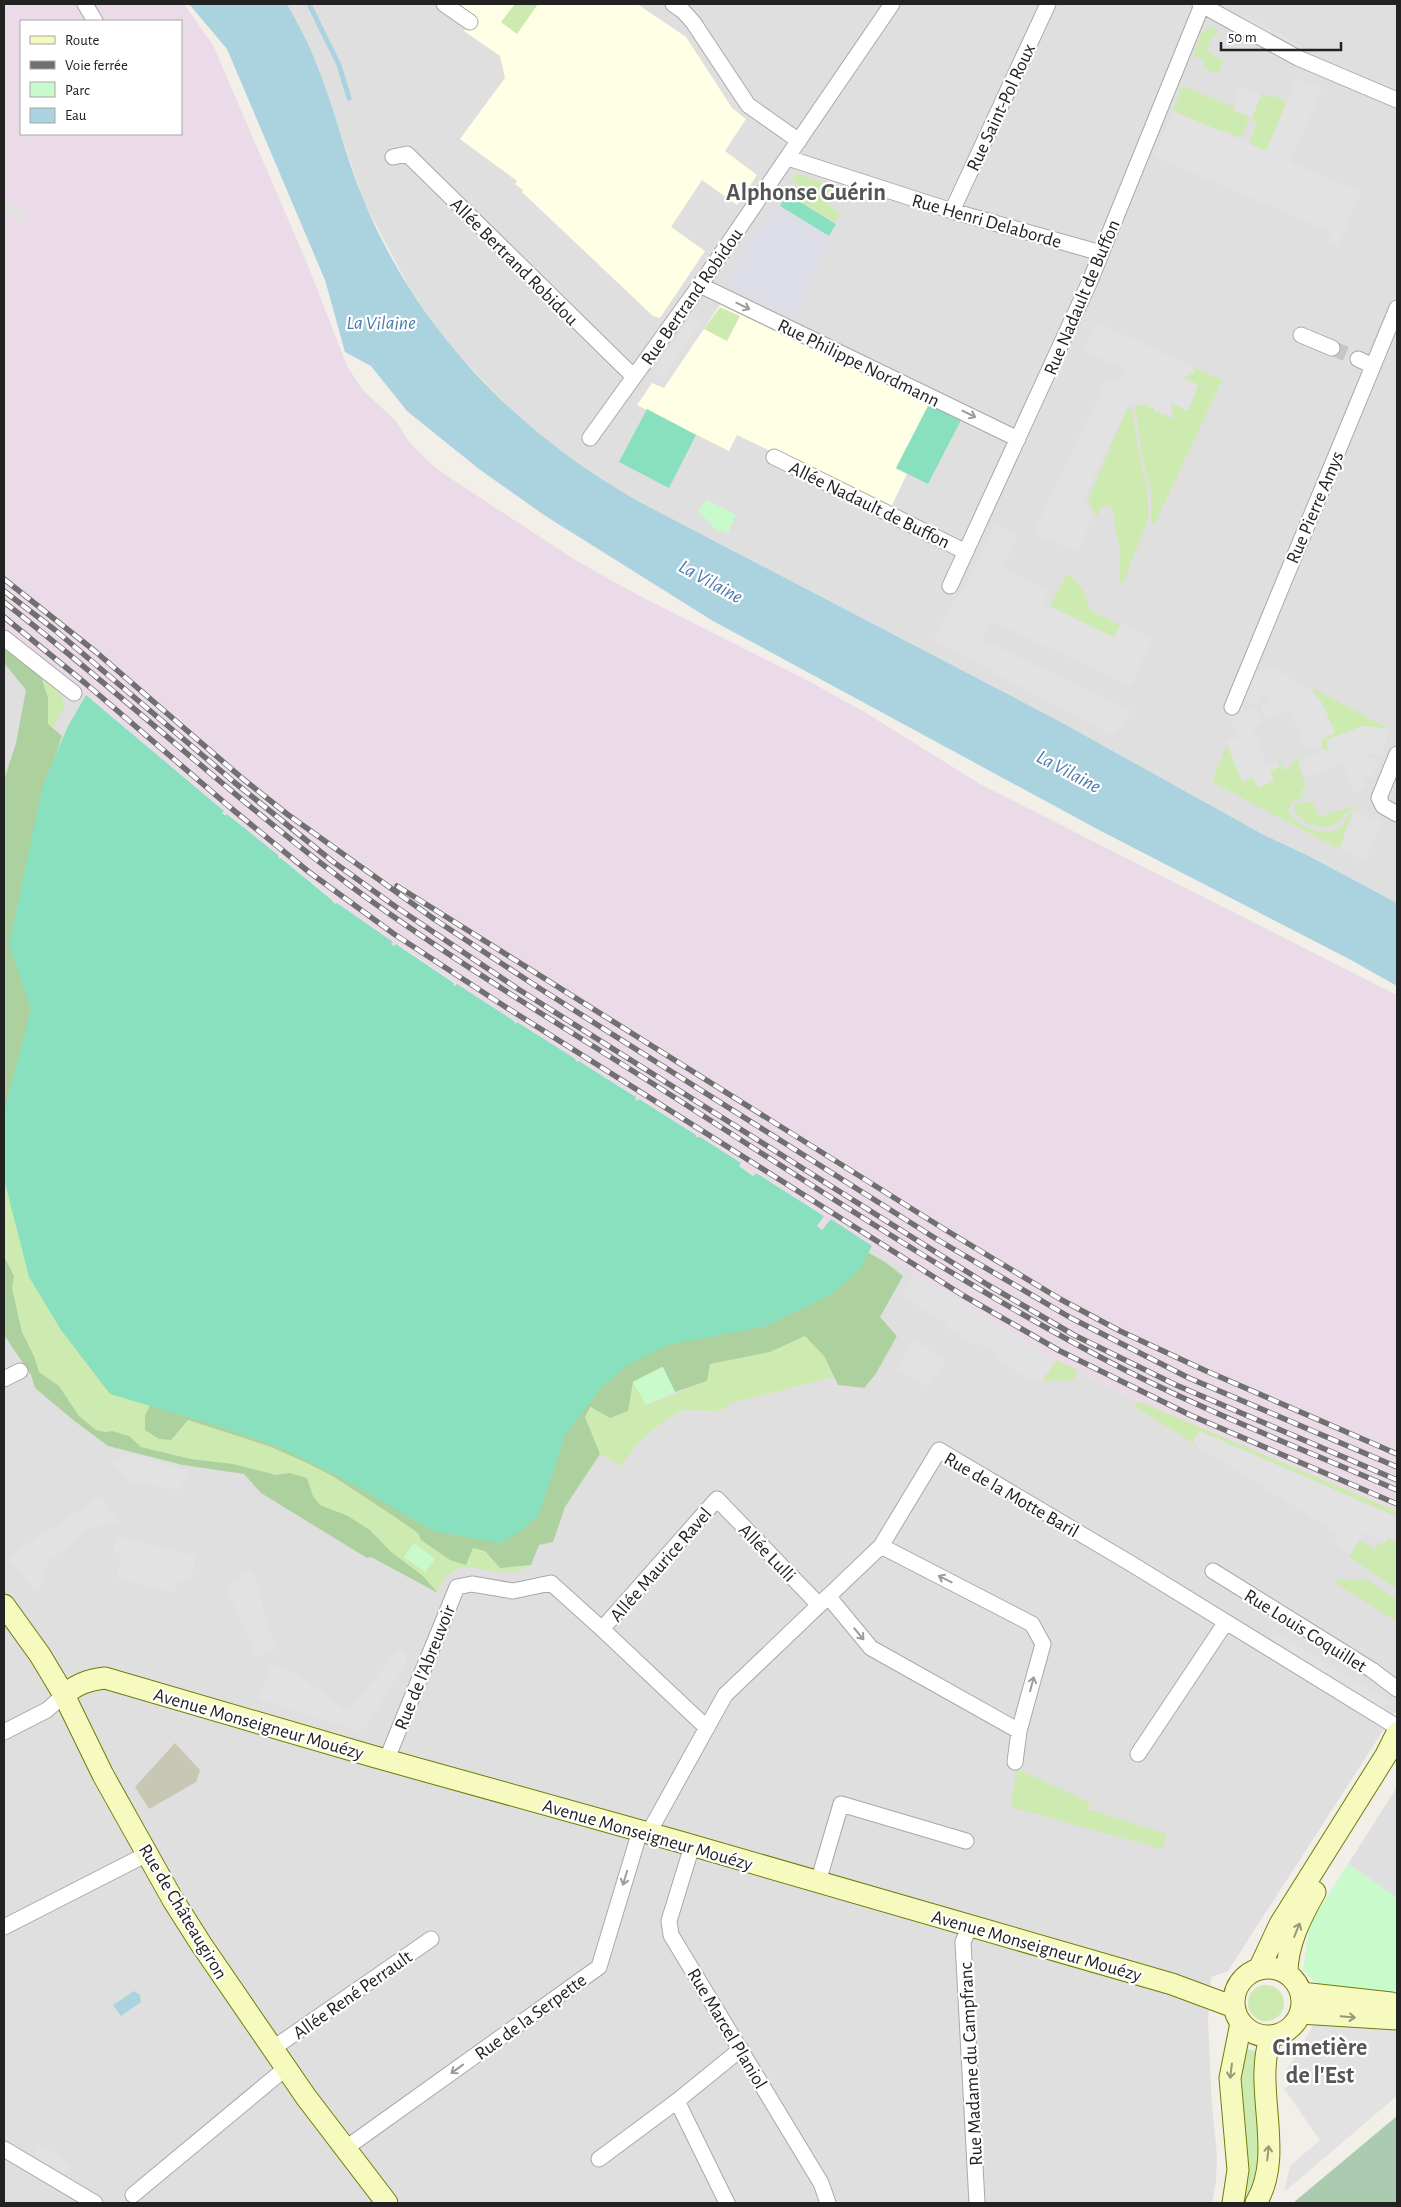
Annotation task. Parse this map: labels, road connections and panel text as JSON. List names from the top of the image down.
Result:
{
  "streets": {
    "main road": ["Avenue Monseigneur Mouézy", "Rue de Châteaugiron"],
    "street": [
      "Rue Saint-Pol Roux",
      "Rue Henri Delaborde",
      "Allée Bertrand Robidou",
      "Rue Bertrand Robidou",
      "Rue Nadault de Buffon",
      "Rue Philippe Nordmann",
      "Allée Nadault de Buffon",
      "Rue Pierre Amys",
      "Rue de la Motte Baril",
      "Allée Lulli",
      "Allée Maurice Ravel",
      "Rue Louis Coquillet",
      "Rue de l'Abreuvoir",
      "Allée René Perrault",
      "Rue de la Serpette",
      "Rue Marcel Planiol",
      "Rue Madame du Campfranc"
    ]
  },
  "crossings": [
    ["Rue Saint-Pol Roux", "Rue Henri Delaborde"],
    ["Rue Henri Delaborde", "Rue Bertrand Robidou"],
    ["Rue Henri Delaborde", "Rue Nadault de Buffon"],
    ["Allée Bertrand Robidou", "Rue Bertrand Robidou"],
    ["Rue Bertrand Robidou", "Rue Philippe Nordmann"],
    ["Rue Nadault de Buffon", "Rue Philippe Nordmann"],
    ["Rue Nadault de Buffon", "Allée Nadault de Buffon"],
    ["Rue de la Motte Baril", "Allée Lulli"],
    ["Rue de la Motte Baril", "Avenue Monseigneur Mouézy"],
    ["Rue de la Motte Baril", "Rue de la Serpette"],
    ["Allée Lulli", "Allée Maurice Ravel"],
    ["Allée Maurice Ravel", "Rue de l'Abreuvoir"],
    ["Rue de l'Abreuvoir", "Avenue Monseigneur Mouézy"],
    ["Avenue Monseigneur Mouézy", "Rue de Châteaugiron"],
    ["Avenue Monseigneur Mouézy", "Rue de la Serpette"],
    ["Avenue Monseigneur Mouézy", "Rue Marcel Planiol"],
    ["Avenue Monseigneur Mouézy", "Rue Madame du Campfranc"],
    ["Rue de Châteaugiron", "Allée René Perrault"],
    ["Rue de Châteaugiron", "Rue de la Serpette"]
  ],
  "one_way": ["Rue Philippe Nordmann", "Allée Lulli", "Rue de la Serpette"],
  "districts": ["Alphonse Guérin", "Cimetière de l'Est"],
  "water": ["La Vilaine"],
  "legend": [
    "Route",
    "Voie ferrée",
    "Parc",
    "Eau"
  ],
  "scale_bar": "50 m"
}
